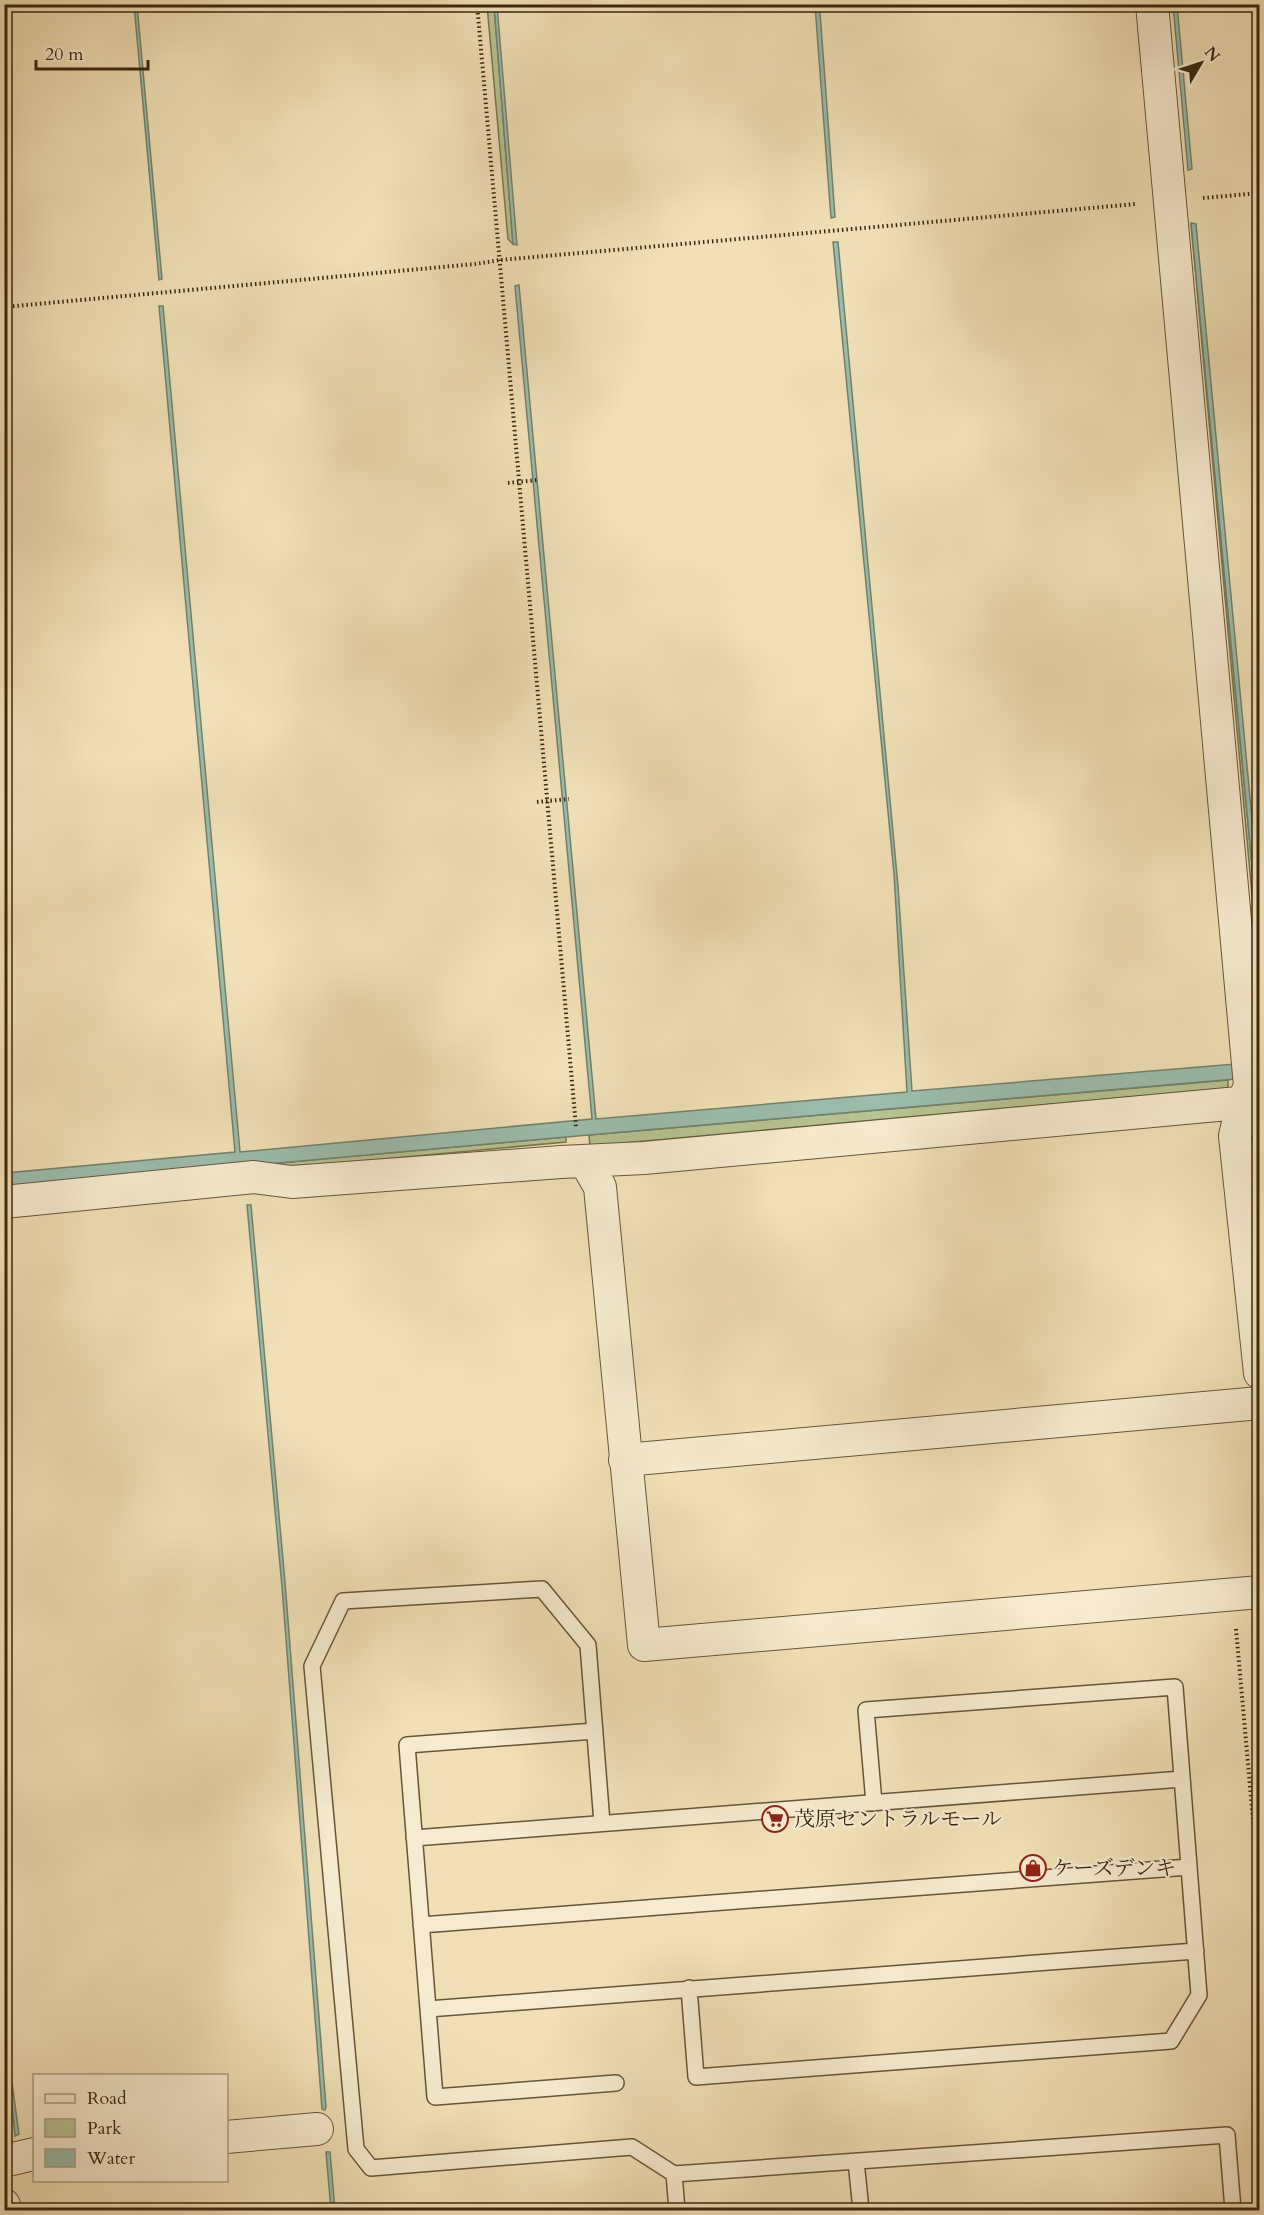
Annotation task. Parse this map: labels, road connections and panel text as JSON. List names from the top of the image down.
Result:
{
  "places": {
    "supermarket": ["茂原セントラルモール"],
    "shop": ["ケーズデンキ"]
  },
  "legend": ["Road", "Park", "Water"],
  "scale_bar": "20 m",
  "north": "top right"
}
